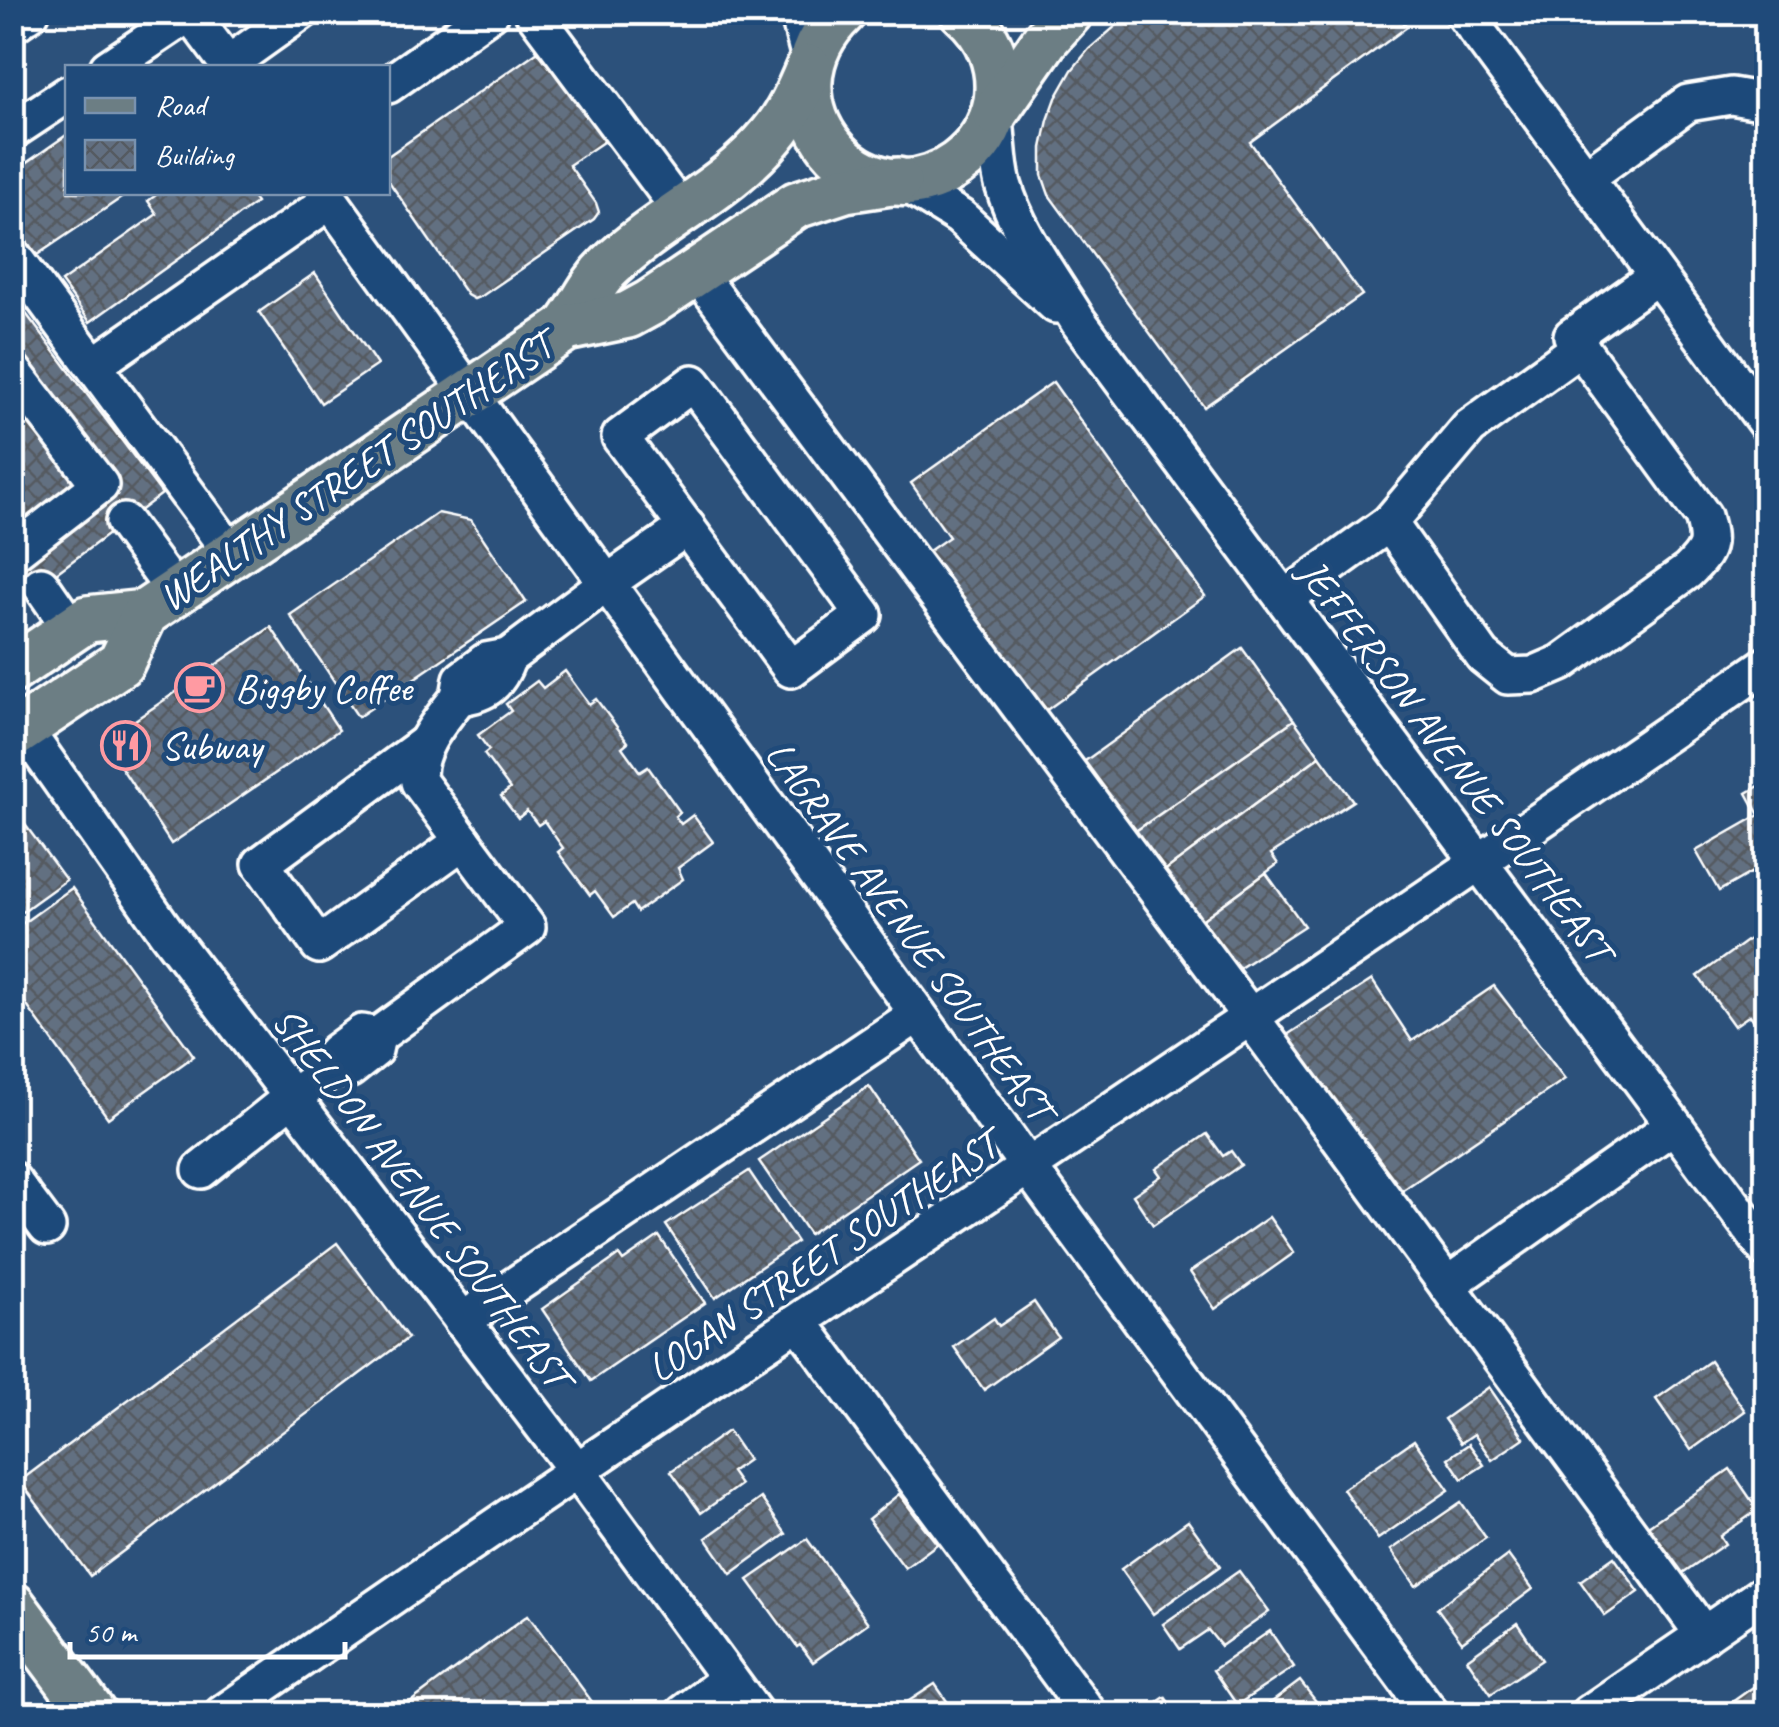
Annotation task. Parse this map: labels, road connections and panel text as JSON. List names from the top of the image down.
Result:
{
  "streets": {
    "main road": ["WEALTHY STREET SOUTHEAST"],
    "street": [
      "JEFFERSON AVENUE SOUTHEAST",
      "LAGRAVE AVENUE SOUTHEAST",
      "SHELDON AVENUE SOUTHEAST",
      "LOGAN STREET SOUTHEAST"
    ]
  },
  "crossings": [
    ["WEALTHY STREET SOUTHEAST", "JEFFERSON AVENUE SOUTHEAST"],
    ["WEALTHY STREET SOUTHEAST", "LAGRAVE AVENUE SOUTHEAST"],
    ["WEALTHY STREET SOUTHEAST", "SHELDON AVENUE SOUTHEAST"],
    ["JEFFERSON AVENUE SOUTHEAST", "LOGAN STREET SOUTHEAST"],
    ["LAGRAVE AVENUE SOUTHEAST", "LOGAN STREET SOUTHEAST"],
    ["SHELDON AVENUE SOUTHEAST", "LOGAN STREET SOUTHEAST"]
  ],
  "places": {
    "cafe": ["Biggby Coffee"],
    "restaurant": ["Subway"]
  },
  "legend": ["Road", "Building"],
  "scale_bar": "50 m"
}
